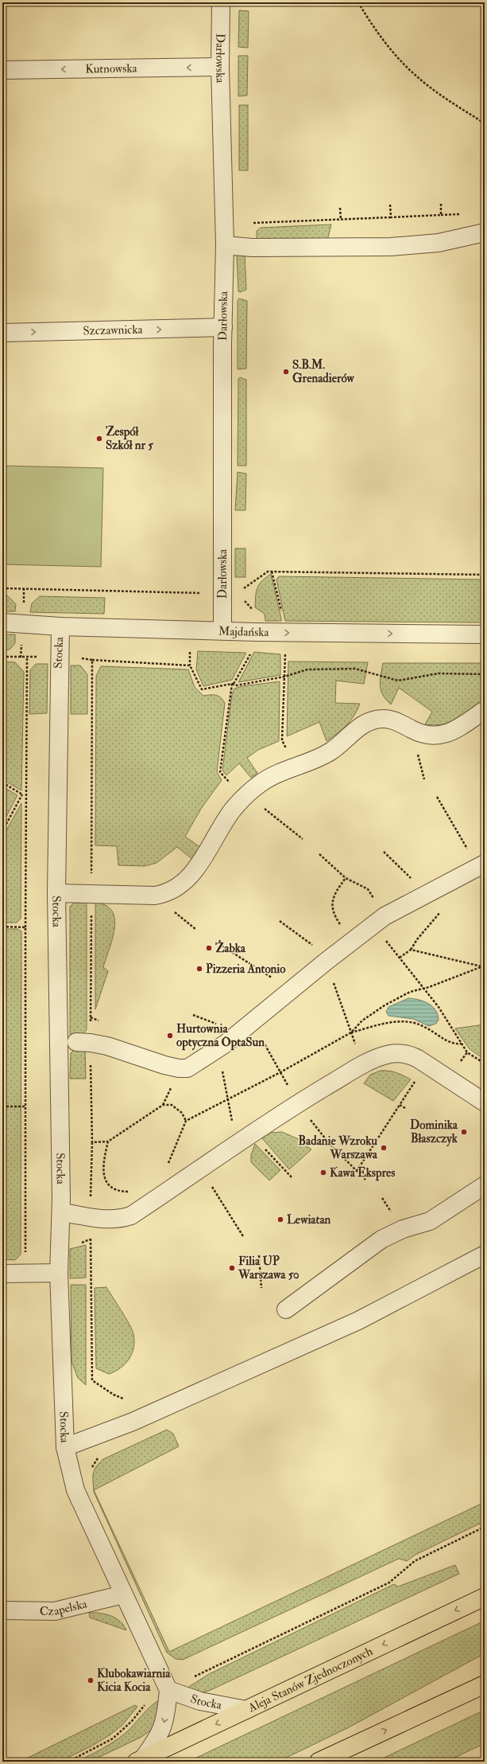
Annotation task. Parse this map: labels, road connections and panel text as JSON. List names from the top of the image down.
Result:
{
  "streets": {
    "main road": ["Aleja Stanów Zjednoczonych"],
    "street": [
      "Darłowska",
      "Kutnowska",
      "Szczawnicka",
      "Majdańska",
      "Stocka",
      "Czapelska"
    ]
  },
  "crossings": [
    ["Darłowska", "Kutnowska"],
    ["Darłowska", "Szczawnicka"],
    ["Darłowska", "Majdańska"],
    ["Majdańska", "Stocka"],
    ["Stocka", "Czapelska"],
    ["Stocka", "Aleja Stanów Zjednoczonych"]
  ],
  "one_way": ["Kutnowska", "Szczawnicka", "Majdańska"],
  "places": [
    "S.B.M. Grenadierów",
    "Zespół Szkół nr 5",
    "Żabka",
    "Pizzeria Antonio",
    "Hurtownia optyczna OptaSun",
    "Dominika Błaszczyk",
    "Badanie Wzroku Warszawa",
    "Kawa Ekspres",
    "Lewiatan",
    "Filia UP Warszawa 50",
    "Klubokawiarnia Kicia Kocia"
  ]
}
